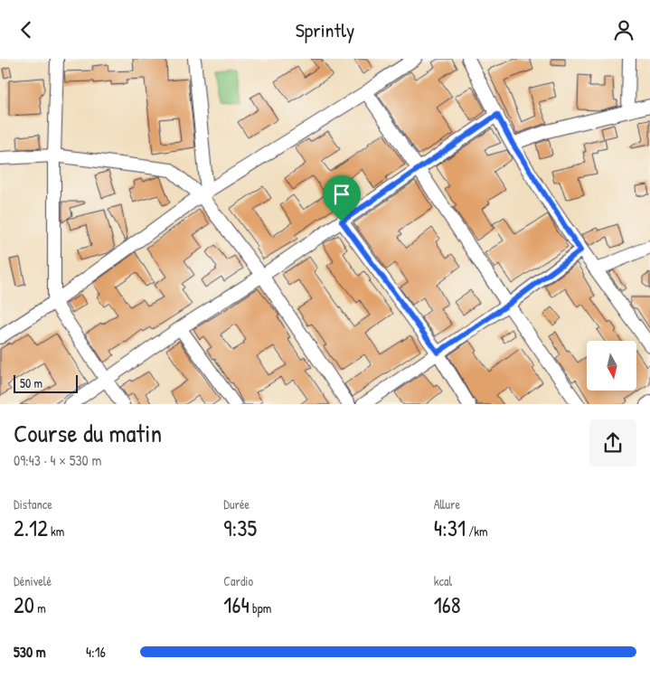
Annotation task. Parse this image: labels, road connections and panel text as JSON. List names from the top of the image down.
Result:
{
  "scale_bar": "50 m",
  "north": "bottom",
  "page": {
    "header": "Sprintly",
    "scale": "50 m",
    "heading": ["Course du matin", "09:43 · 4 × 530 m"],
    "stats": [
      ["Distance", "2.12 km"],
      ["Durée", "9:35"],
      ["Allure", "4:31 /km"],
      ["Dénivelé", "20 m"],
      ["Cardio", "164 bpm"],
      ["kcal", "168"]
    ],
    "list": [
      {
        "name": "530 m",
        "note": "4:16"
      }
    ]
  }
}
